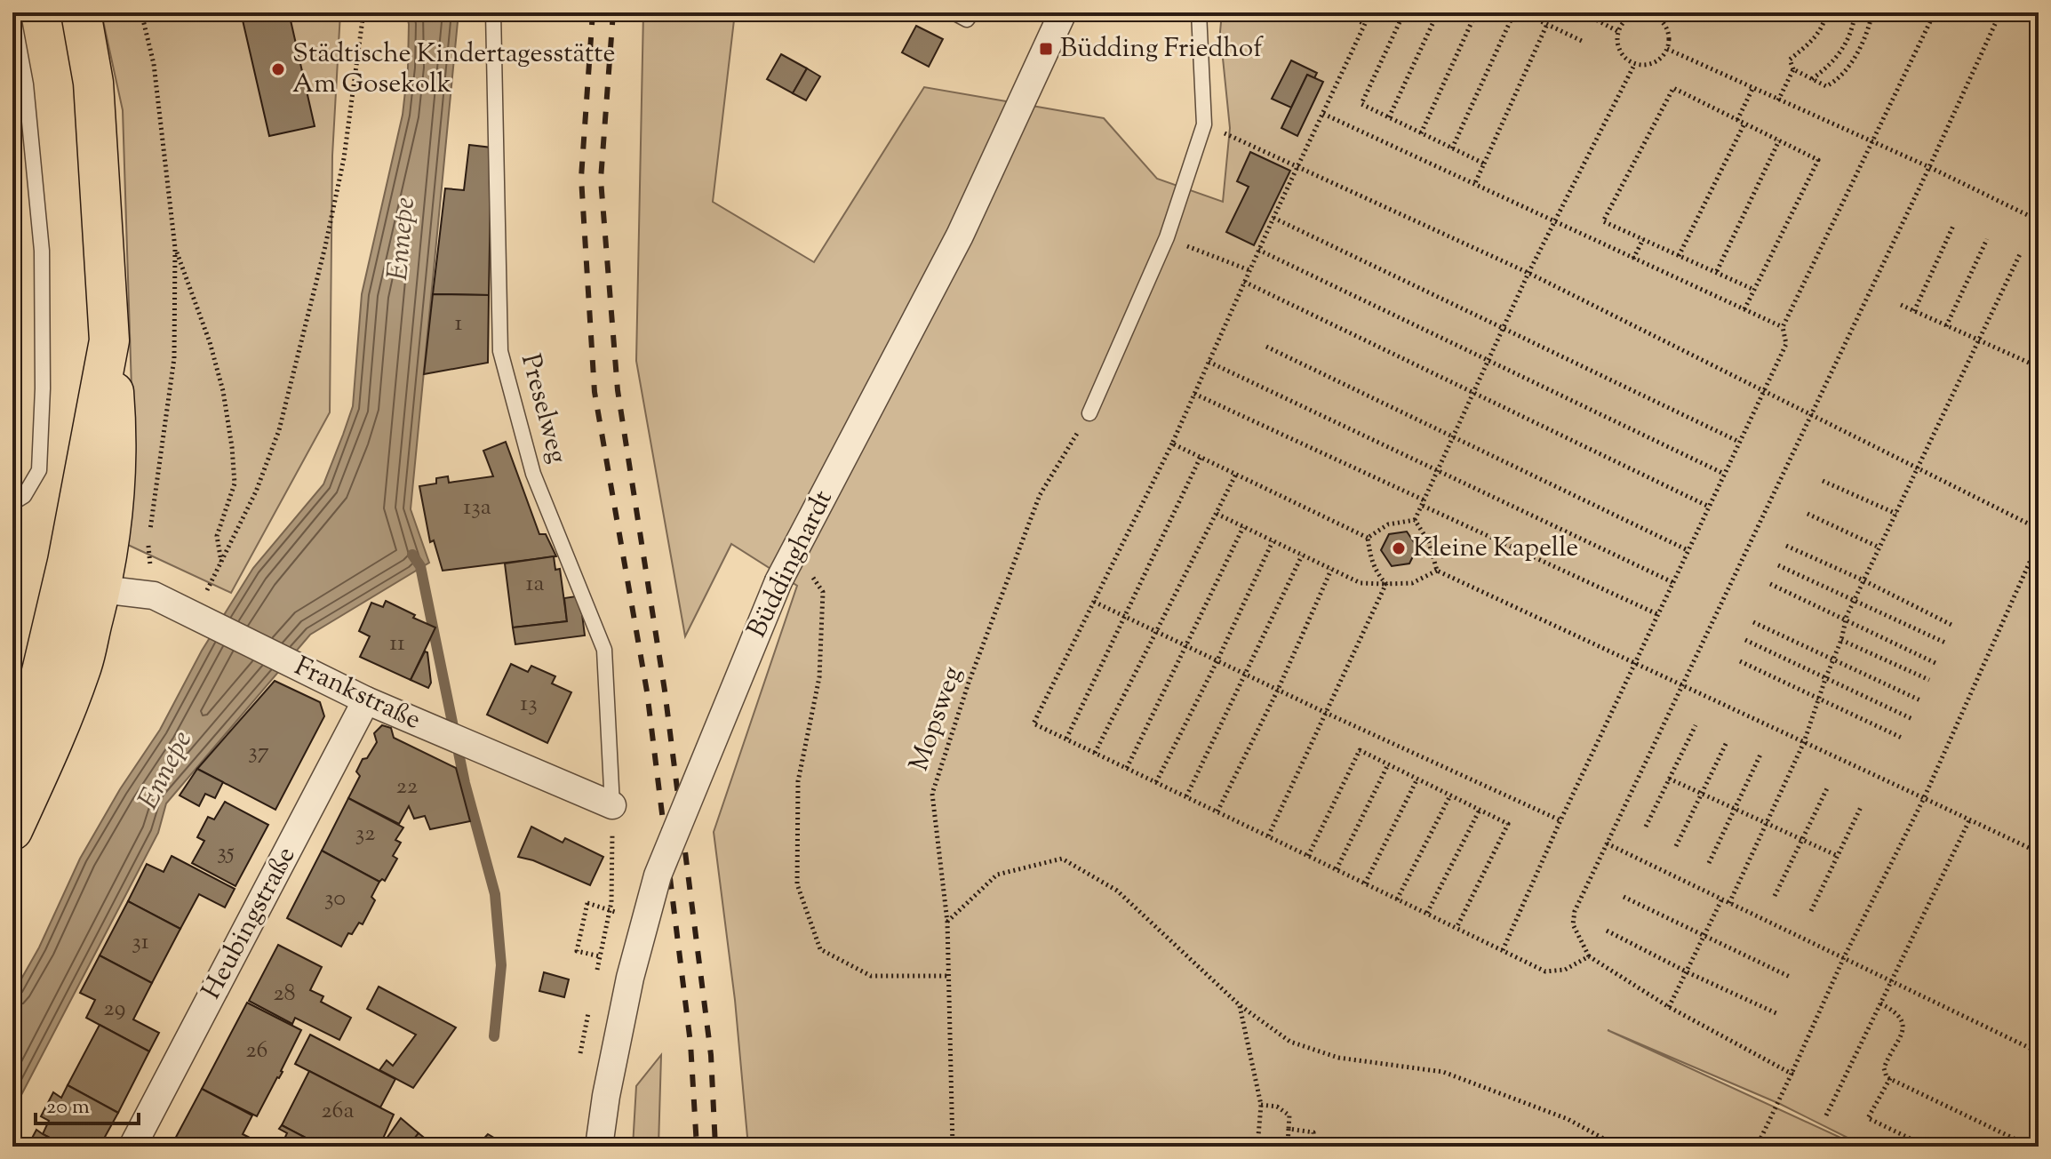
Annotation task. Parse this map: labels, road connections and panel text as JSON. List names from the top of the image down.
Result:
{
  "streets": {
    "street": ["Büddinghardt", "Frankstraße", "Heubingstraße"],
    "lane": ["Preselweg"],
    "path": ["Mopsweg"]
  },
  "crossings": [
    ["Preselweg", "Frankstraße"],
    ["Frankstraße", "Heubingstraße"]
  ],
  "water": ["Ennepe"],
  "places": {
    "transit": ["Büdding Friedhof"],
    "other": ["Städtische Kindertagesstätte Am Gosekolk", "Kleine Kapelle"]
  },
  "house_numbers": [
    "1",
    "13a",
    "1a",
    "11",
    "13",
    "37",
    "22",
    "32",
    "35",
    "30",
    "31",
    "28",
    "29",
    "26",
    "26a"
  ],
  "scale_bar": "20 m"
}
